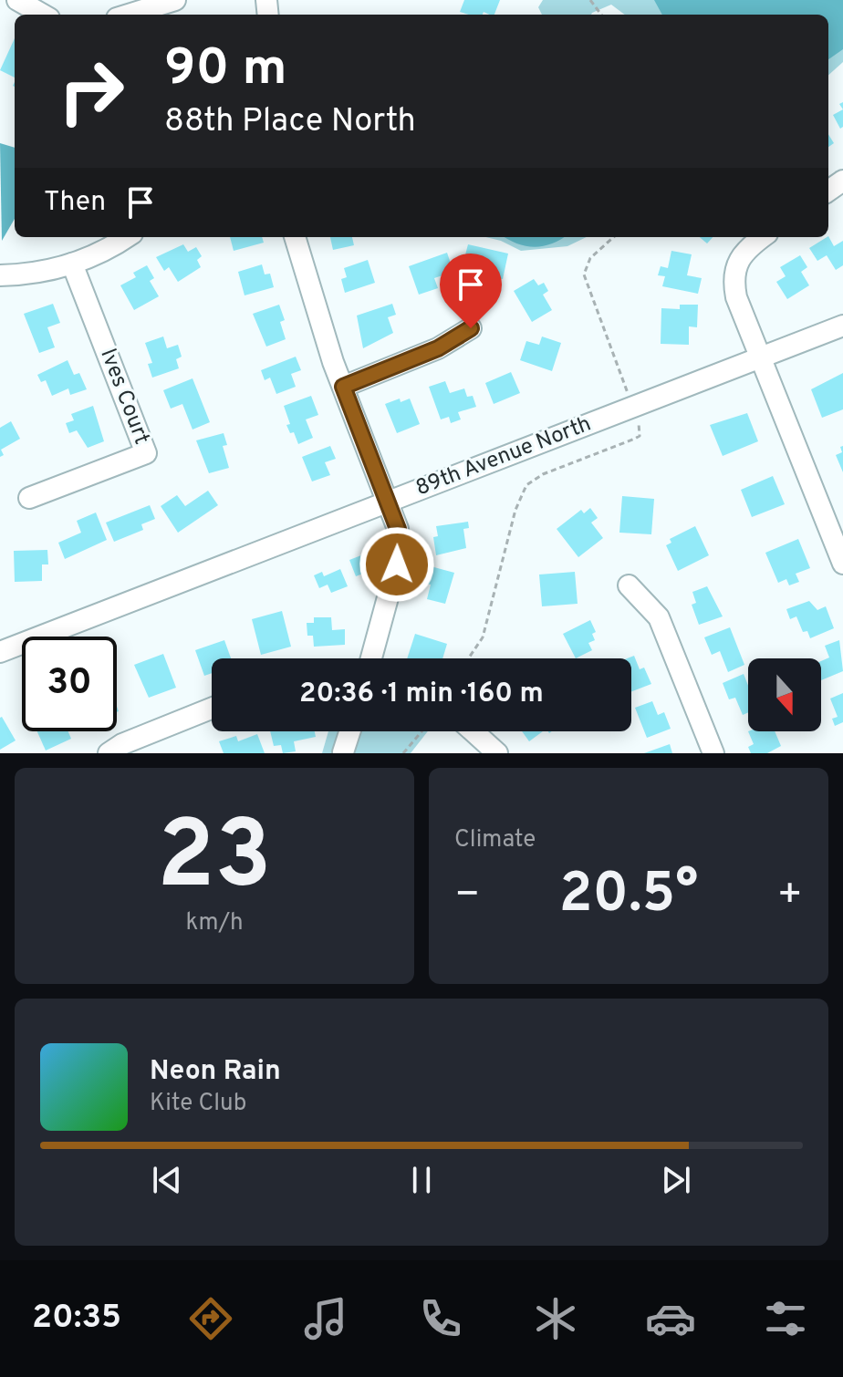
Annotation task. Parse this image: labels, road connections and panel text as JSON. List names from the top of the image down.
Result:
{
  "streets": {
    "street": ["Ives Court", "89th Avenue North"]
  },
  "north": "bottom",
  "page": {
    "turn": ["90 m", "88th Place North"],
    "then": "Then",
    "limit": "30",
    "trip": "20:36 · 1 min · 160 m",
    "tile": [
      ["23", "km/h"],
      "Climate"
    ],
    "heat": ["−", "20.5°", "+"],
    "song": ["Neon Rain", "Kite Club"],
    "tabs": "20:35"
  }
}
